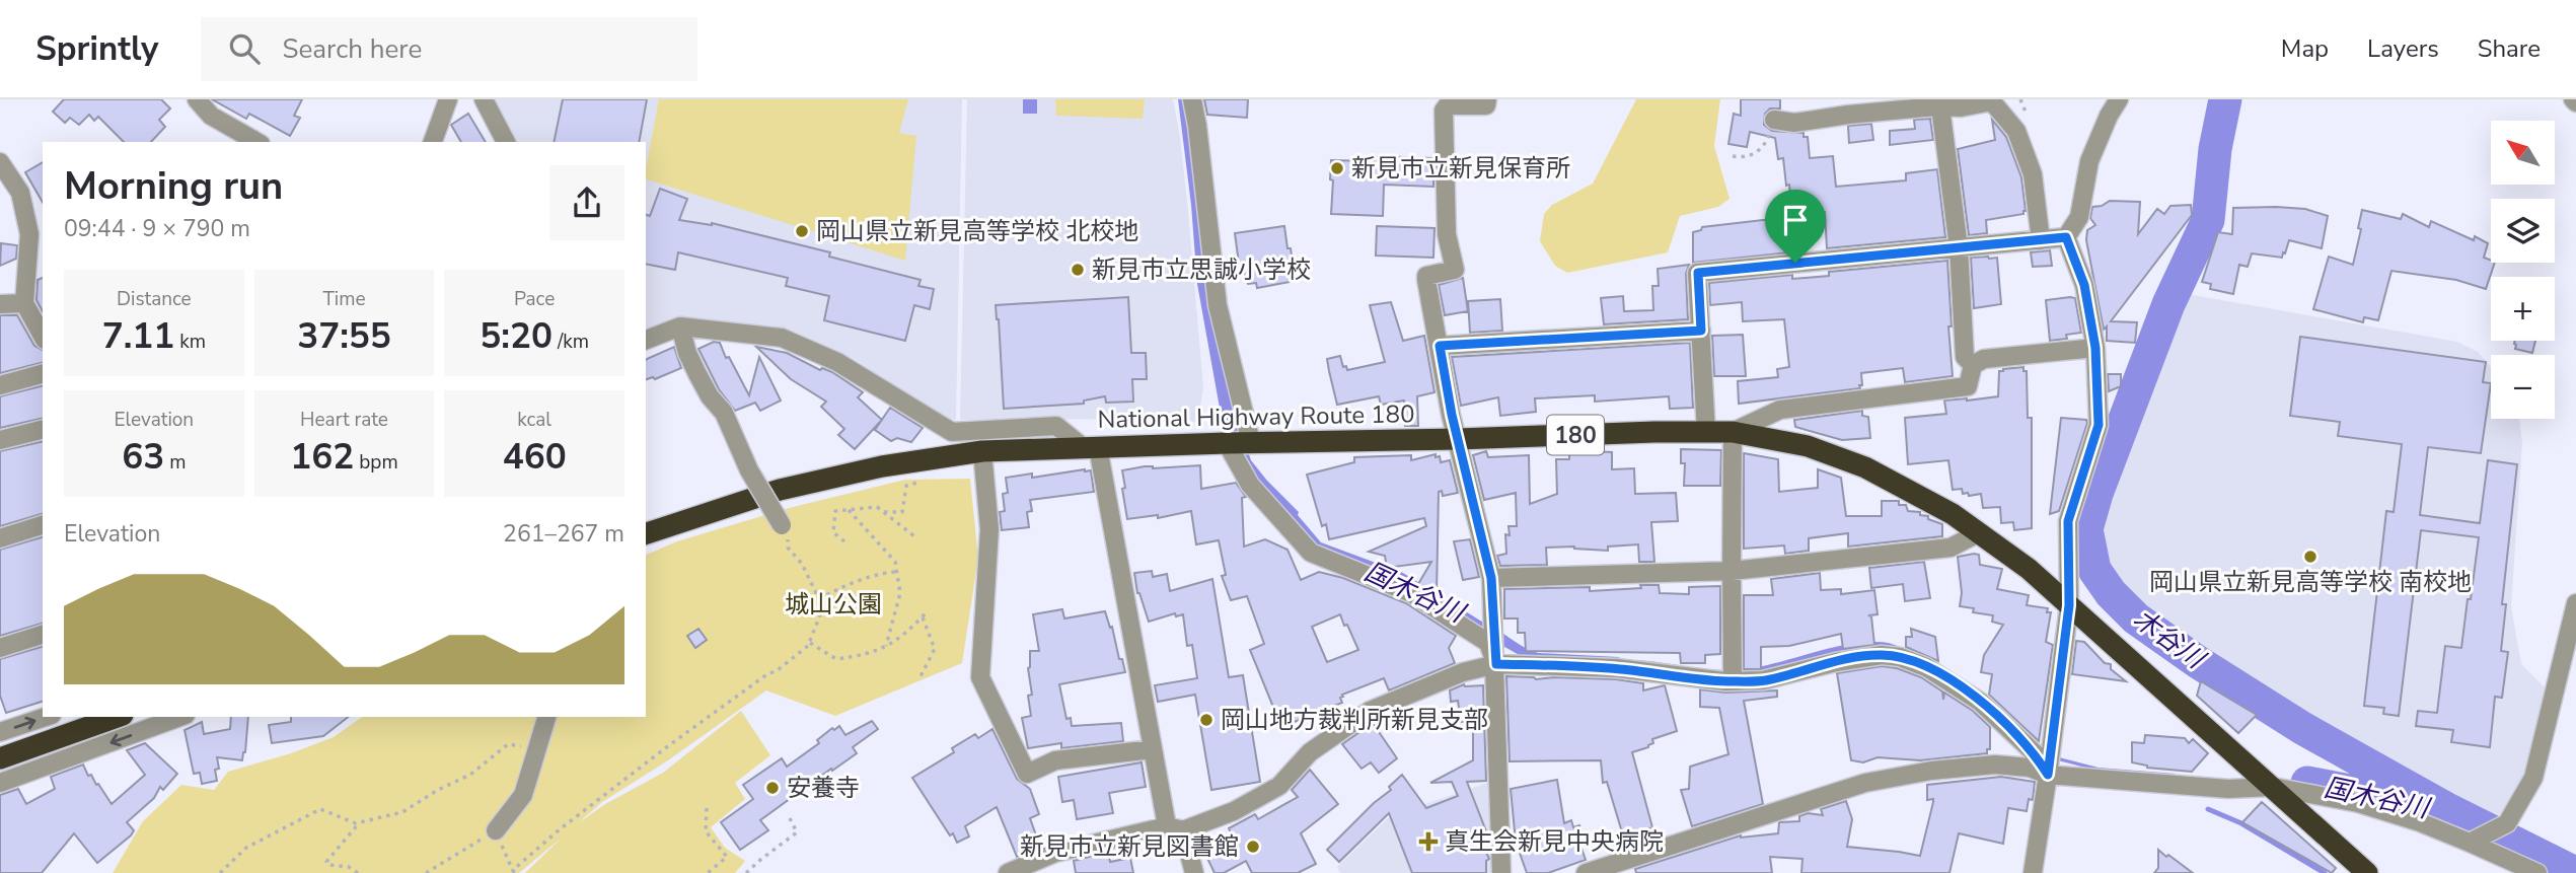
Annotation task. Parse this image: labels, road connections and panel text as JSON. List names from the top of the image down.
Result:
{
  "streets": {
    "highway": ["National Highway Route 180", "180"]
  },
  "water": ["国木谷川", "木谷川"],
  "parks": ["城山公園"],
  "places": {
    "other": [
      "新見市立新見保育所",
      "岡山県立新見高等学校 北校地",
      "新見市立思誠小学校",
      "岡山県立新見高等学校 南校地",
      "岡山地方裁判所新見支部",
      "安養寺",
      "新見市立新見図書館"
    ],
    "health": ["真生会新見中央病院"]
  },
  "north": "top left",
  "page": {
    "header": "Sprintly",
    "search": "Search here",
    "nav": ["Map", "Layers", "Share"],
    "map_buttons": ["+", "−"],
    "heading": ["Morning run", "09:44 · 9 × 790 m"],
    "stats": [
      ["Distance", "7.11 km"],
      ["Time", "37:55"],
      ["Pace", "5:20 /km"],
      ["Elevation", "63 m"],
      ["Heart rate", "162 bpm"],
      ["kcal", "460"]
    ],
    "chart": ["Elevation", "261–267 m"]
  }
}
